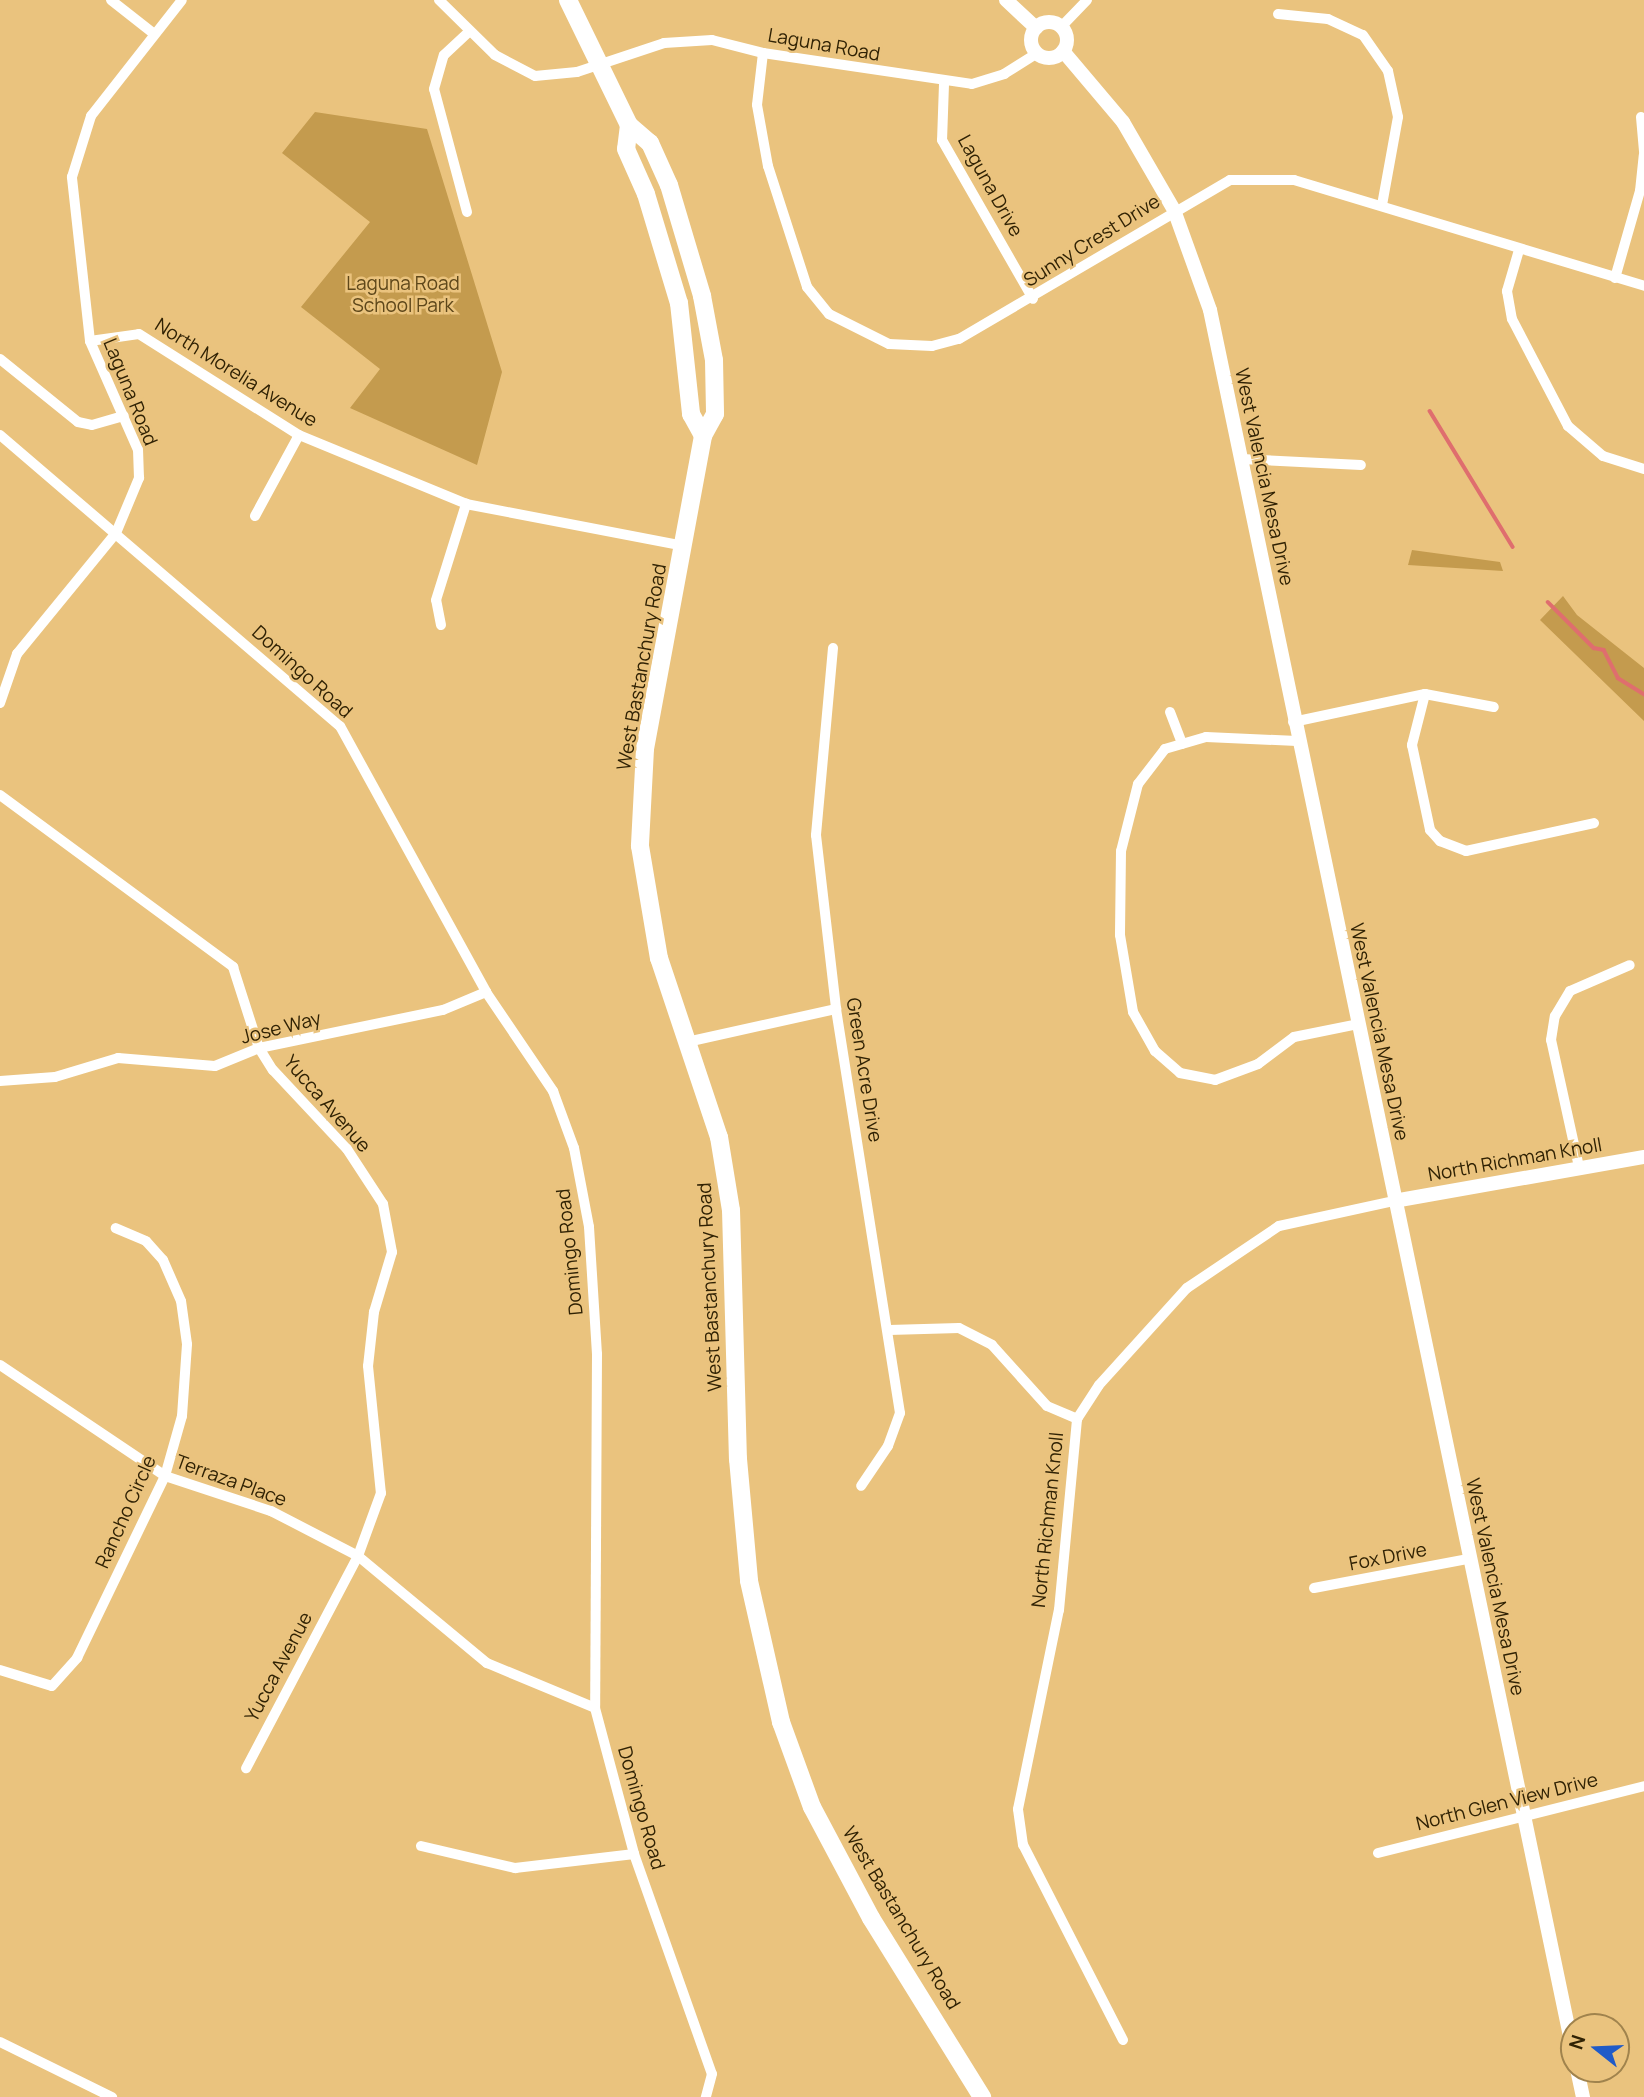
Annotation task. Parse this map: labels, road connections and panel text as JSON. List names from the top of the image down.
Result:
{
  "streets": {
    "main road": ["West Bastanchury Road"],
    "street": [
      "Laguna Road",
      "Laguna Drive",
      "Sunny Crest Drive",
      "North Morelia Avenue",
      "West Valencia Mesa Drive",
      "Domingo Road",
      "Jose Way",
      "Green Acre Drive",
      "Yucca Avenue",
      "North Richman Knoll",
      "Terraza Place",
      "Rancho Circle",
      "Fox Drive",
      "North Glen View Drive"
    ]
  },
  "crossings": [
    ["Laguna Road", "Laguna Drive"],
    ["Laguna Road", "Sunny Crest Drive"],
    ["Laguna Road", "North Morelia Avenue"],
    ["Laguna Road", "West Valencia Mesa Drive"],
    ["Laguna Road", "West Bastanchury Road"],
    ["Laguna Road", "Domingo Road"],
    ["Laguna Drive", "Sunny Crest Drive"],
    ["Sunny Crest Drive", "West Valencia Mesa Drive"],
    ["North Morelia Avenue", "West Bastanchury Road"],
    ["West Valencia Mesa Drive", "North Richman Knoll"],
    ["West Valencia Mesa Drive", "Fox Drive"],
    ["West Valencia Mesa Drive", "North Glen View Drive"],
    ["Domingo Road", "Jose Way"],
    ["Domingo Road", "Terraza Place"],
    ["Jose Way", "Yucca Avenue"],
    ["Yucca Avenue", "Terraza Place"],
    ["Terraza Place", "Rancho Circle"]
  ],
  "parks": ["Laguna Road School Park"],
  "north": "left"
}
